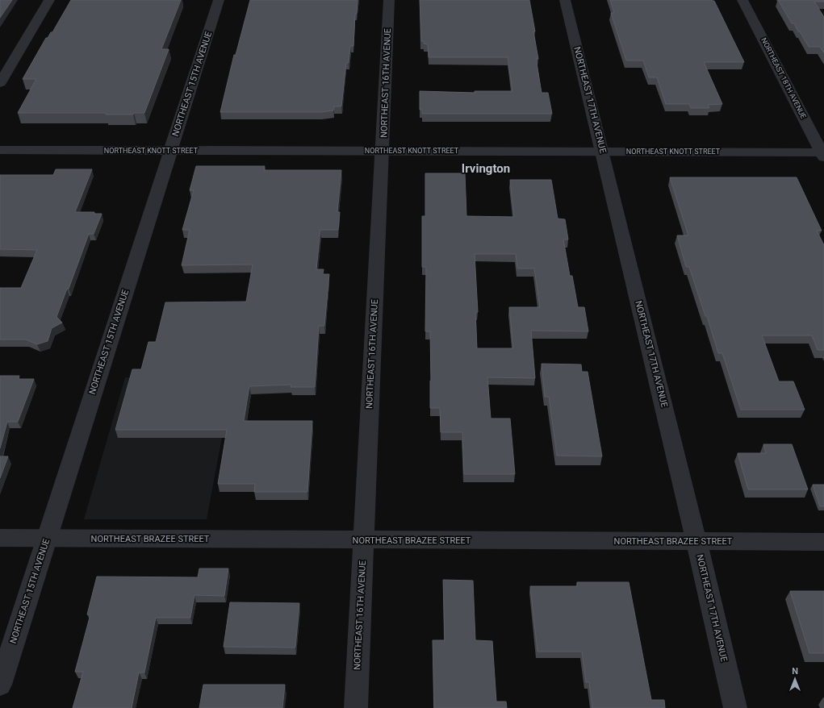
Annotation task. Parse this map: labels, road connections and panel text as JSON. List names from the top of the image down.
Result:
{
  "streets": {
    "street": [
      "NORTHEAST 18TH AVENUE",
      "NORTHEAST 16TH AVENUE",
      "NORTHEAST 15TH AVENUE",
      "NORTHEAST 17TH AVENUE",
      "NORTHEAST KNOTT STREET",
      "NORTHEAST BRAZEE STREET"
    ]
  },
  "crossings": [
    ["NORTHEAST 18TH AVENUE", "NORTHEAST KNOTT STREET"],
    ["NORTHEAST 16TH AVENUE", "NORTHEAST KNOTT STREET"],
    ["NORTHEAST 16TH AVENUE", "NORTHEAST BRAZEE STREET"],
    ["NORTHEAST 15TH AVENUE", "NORTHEAST KNOTT STREET"],
    ["NORTHEAST 15TH AVENUE", "NORTHEAST BRAZEE STREET"],
    ["NORTHEAST 17TH AVENUE", "NORTHEAST KNOTT STREET"],
    ["NORTHEAST 17TH AVENUE", "NORTHEAST BRAZEE STREET"]
  ],
  "districts": ["Irvington"],
  "north": "top"
}
